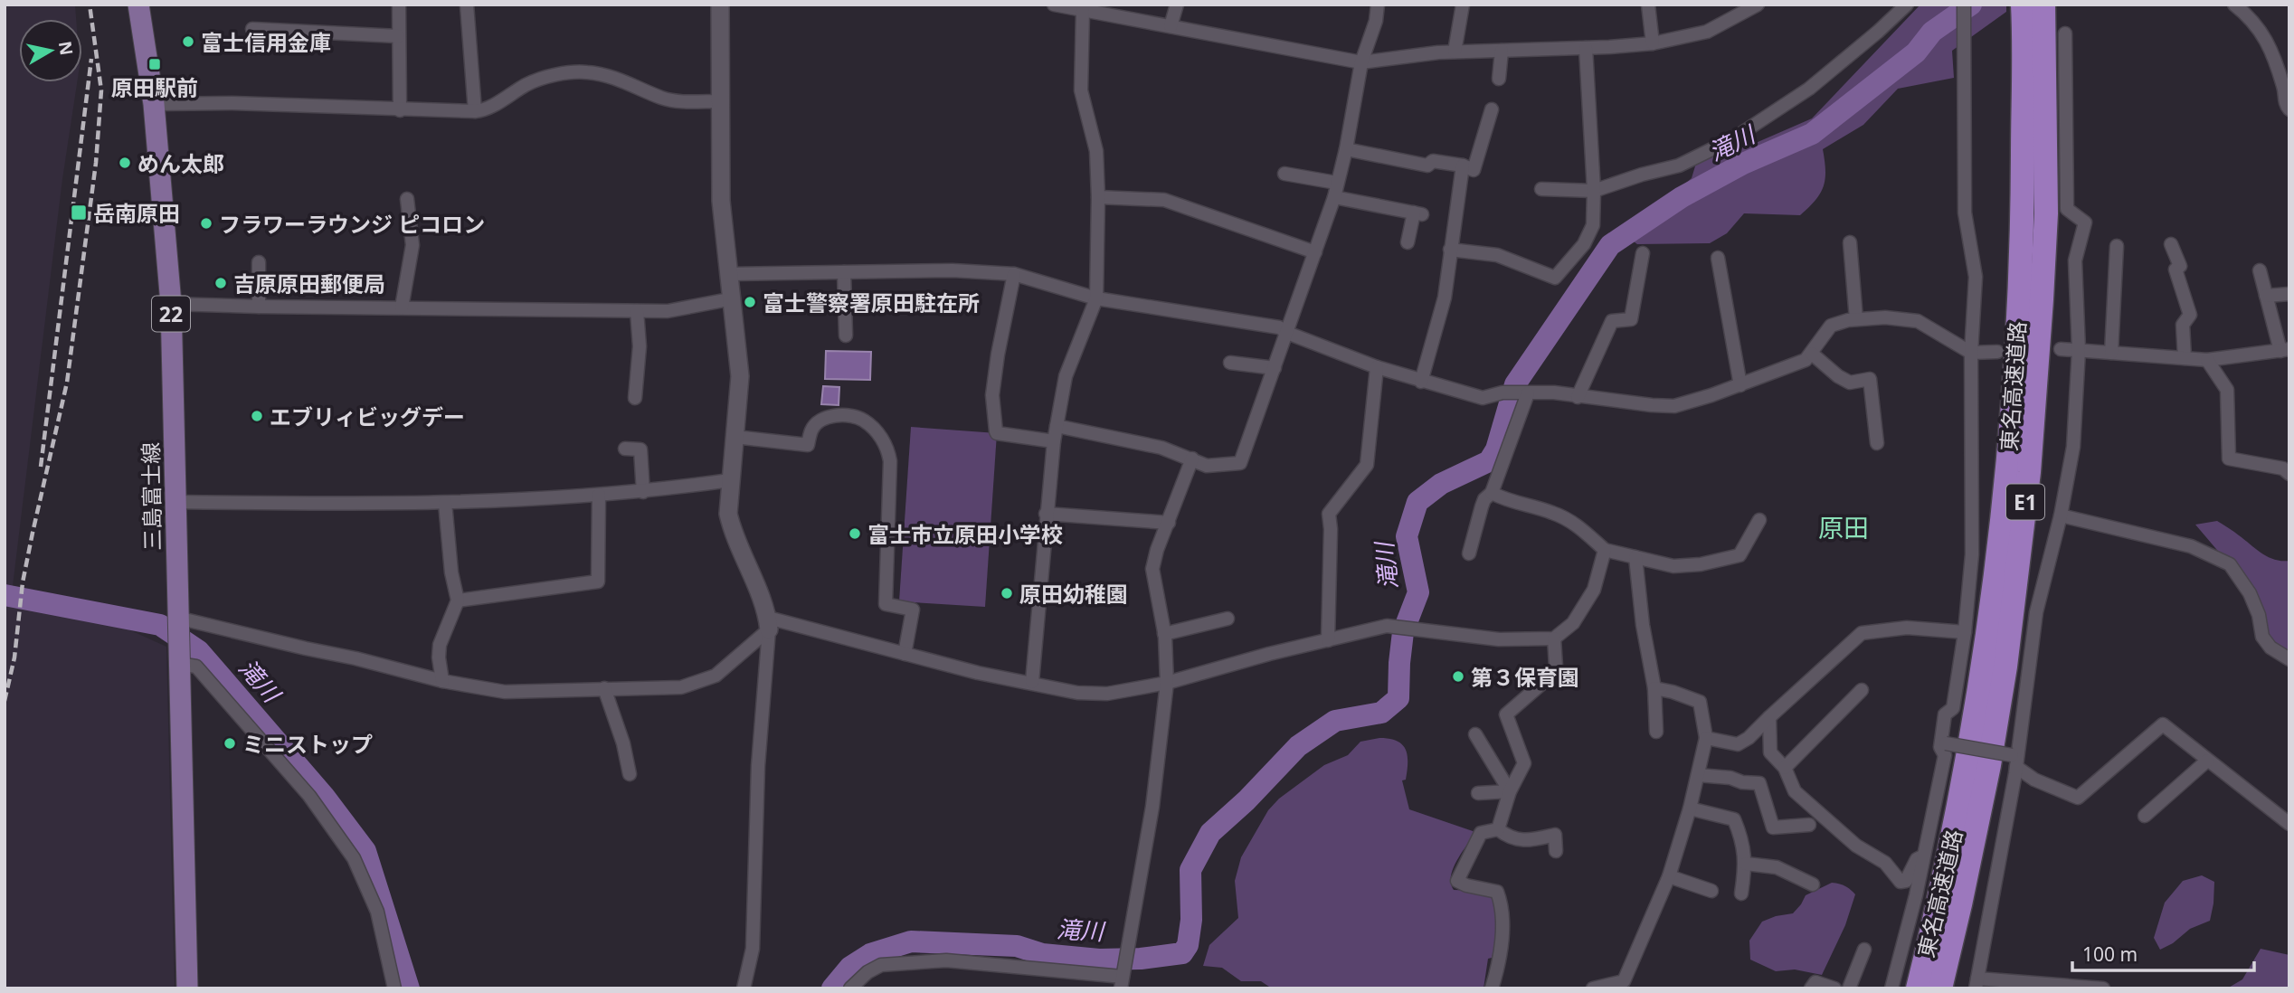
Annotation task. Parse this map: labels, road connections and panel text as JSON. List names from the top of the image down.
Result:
{
  "streets": {
    "highway": ["東名高速道路", "E1"],
    "main road": ["22", "三島富士線"]
  },
  "districts": ["原田"],
  "water": ["滝川"],
  "places": {
    "other": [
      "富士信用金庫",
      "めん太郎",
      "フラワーラウンジ ピコロン",
      "吉原原田郵便局",
      "富士警察署原田駐在所",
      "エブリィビッグデー",
      "富士市立原田小学校",
      "原田幼稚園",
      "第３保育園",
      "ミニストップ"
    ],
    "transit": ["原田駅前", "岳南原田"]
  },
  "scale_bar": "100 m",
  "north": "right"
}
